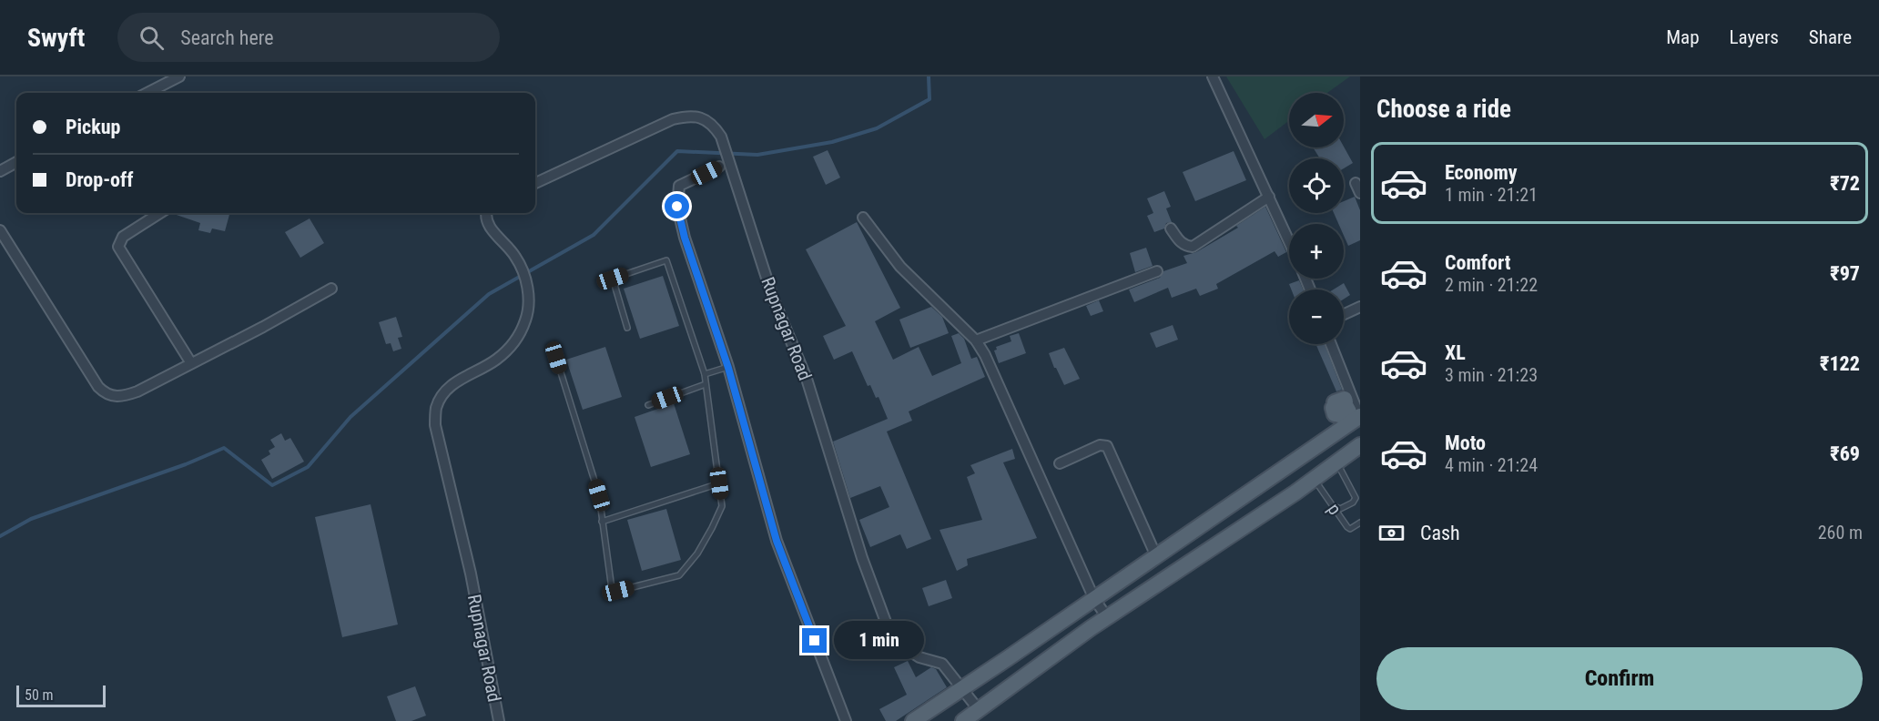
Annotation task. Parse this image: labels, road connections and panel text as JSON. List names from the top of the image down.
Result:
{
  "streets": {
    "street": ["Rupnagar Road"],
    "lane": ["p"]
  },
  "scale_bar": "50 m",
  "north": "right",
  "page": {
    "header": "Swyft",
    "search": "Search here",
    "nav": ["Map", "Layers", "Share"],
    "heading": "Choose a ride",
    "map_buttons": ["+", "−"],
    "banner": ["Pickup", "Drop-off"],
    "list": [
      {
        "name": "Economy",
        "note": "1 min · 21:21",
        "value": "₹72"
      },
      {
        "name": "Comfort",
        "note": "2 min · 21:22",
        "value": "₹97"
      },
      {
        "name": "XL",
        "note": "3 min · 21:23",
        "value": "₹122"
      },
      {
        "name": "Moto",
        "note": "4 min · 21:24",
        "value": "₹69"
      }
    ],
    "pay": ["Cash", "260 m"],
    "bubble": "1 min",
    "buttons": "Confirm",
    "scale": "50 m"
  }
}
